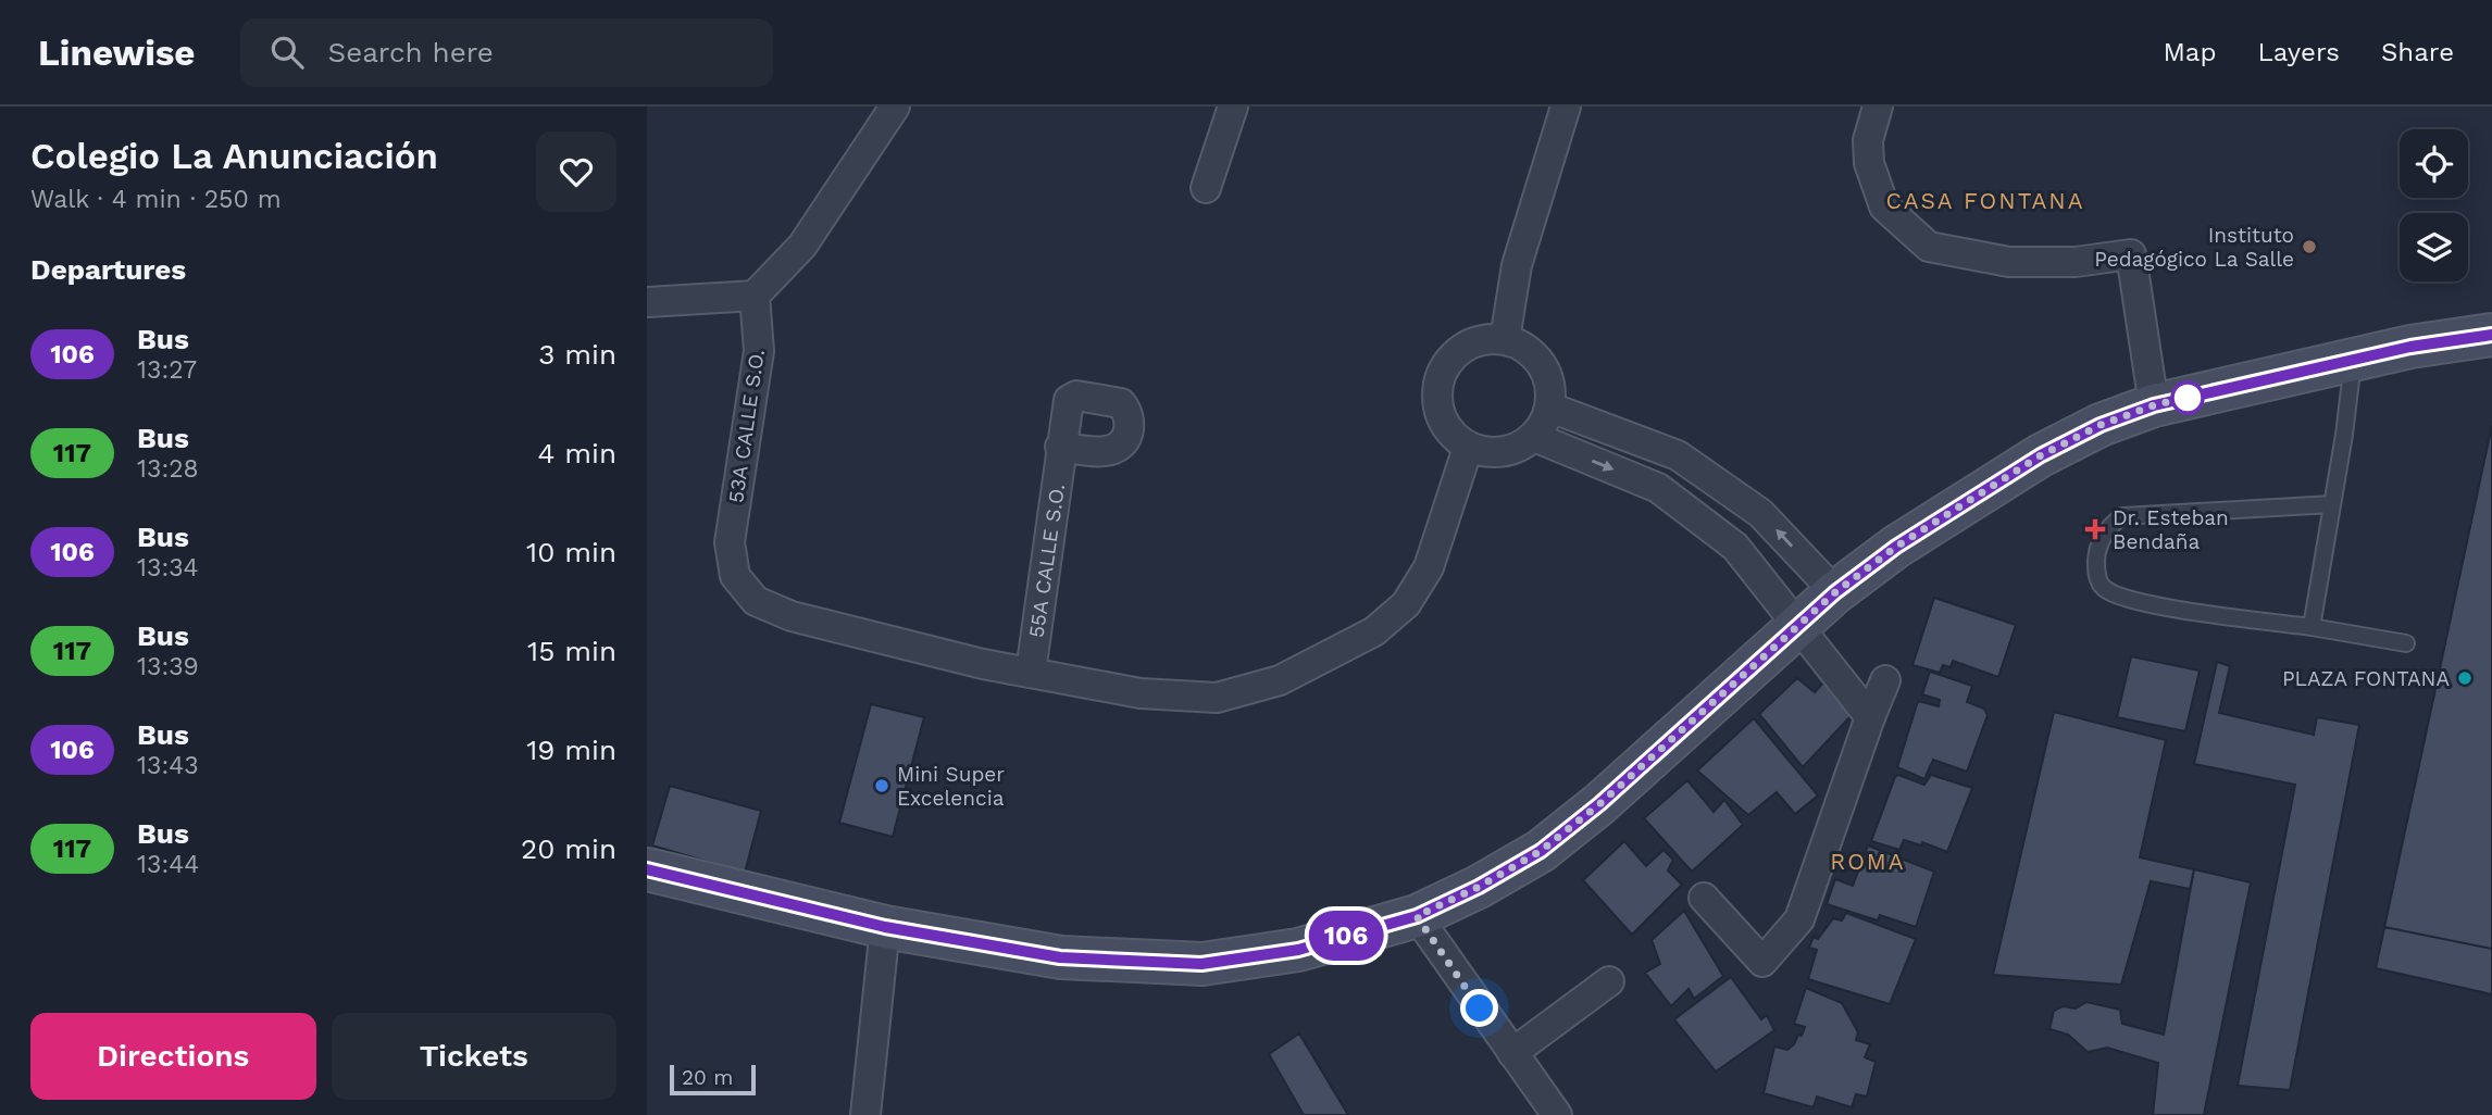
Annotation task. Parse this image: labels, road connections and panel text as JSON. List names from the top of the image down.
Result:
{
  "streets": {
    "street": ["53A CALLE S.O.", "55A CALLE S.O."]
  },
  "crossings": [
    ["53A CALLE S.O.", "55A CALLE S.O."]
  ],
  "districts": ["CASA FONTANA", "ROMA"],
  "places": {
    "other": ["Instituto Pedagógico La Salle", "PLAZA FONTANA", "Mini Super Excelencia"],
    "health": ["Dr. Esteban Bendaña"]
  },
  "lines": ["bus line 106"],
  "scale_bar": "20 m",
  "page": {
    "header": "Linewise",
    "search": "Search here",
    "nav": ["Map", "Layers", "Share"],
    "heading": [
      ["Colegio La Anunciación", "Walk · 4 min · 250 m"],
      "Departures"
    ],
    "on_map": "106",
    "list": [
      {
        "mark": "106",
        "name": "Bus",
        "note": "13:27",
        "value": "3 min"
      },
      {
        "mark": "117",
        "name": "Bus",
        "note": "13:28",
        "value": "4 min"
      },
      {
        "mark": "106",
        "name": "Bus",
        "note": "13:34",
        "value": "10 min"
      },
      {
        "mark": "117",
        "name": "Bus",
        "note": "13:39",
        "value": "15 min"
      },
      {
        "mark": "106",
        "name": "Bus",
        "note": "13:43",
        "value": "19 min"
      },
      {
        "mark": "117",
        "name": "Bus",
        "note": "13:44",
        "value": "20 min"
      }
    ],
    "buttons": ["Directions", "Tickets"],
    "scale": "20 m"
  }
}
